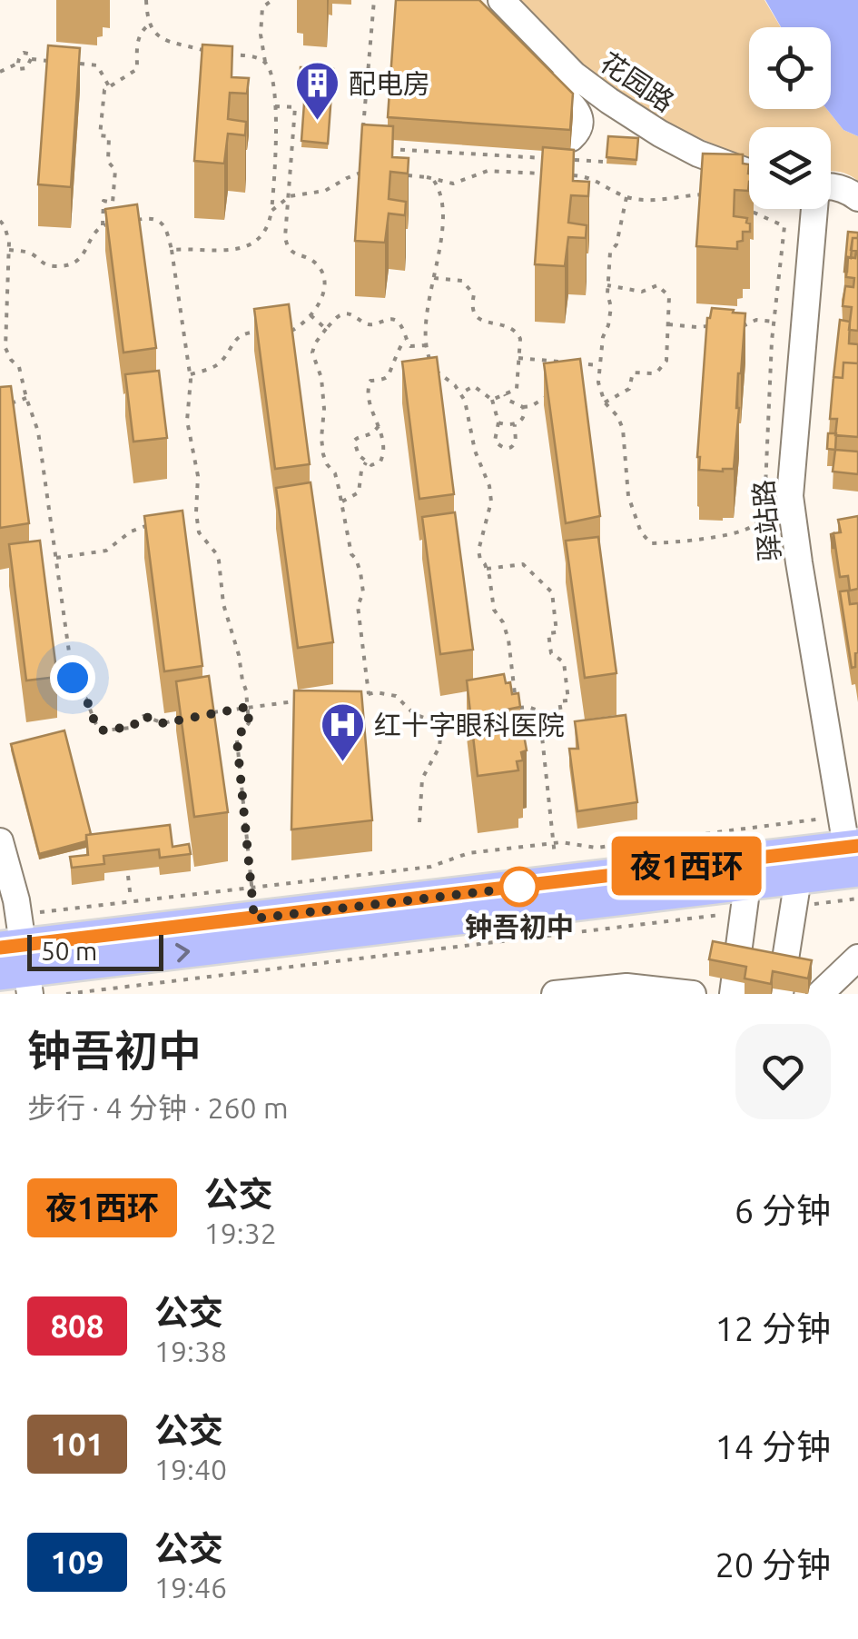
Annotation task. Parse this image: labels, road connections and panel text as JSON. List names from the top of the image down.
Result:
{
  "streets": {
    "street": ["花园路", "驿站路"]
  },
  "places": {
    "building": ["配电房"],
    "hospital": ["红十字眼科医院"],
    "other": ["钟吾初中"]
  },
  "lines": ["bus line 夜1西环"],
  "scale_bar": "50 m",
  "page": {
    "on_map": "夜1西环",
    "scale": "50 m",
    "heading": ["钟吾初中", "步行 · 4 分钟 · 260 m"],
    "list": [
      {
        "mark": "夜1西环",
        "name": "公交",
        "note": "19:32",
        "value": "6 分钟"
      },
      {
        "mark": "808",
        "name": "公交",
        "note": "19:38",
        "value": "12 分钟"
      },
      {
        "mark": "101",
        "name": "公交",
        "note": "19:40",
        "value": "14 分钟"
      },
      {
        "mark": "109",
        "name": "公交",
        "note": "19:46",
        "value": "20 分钟"
      }
    ]
  }
}
